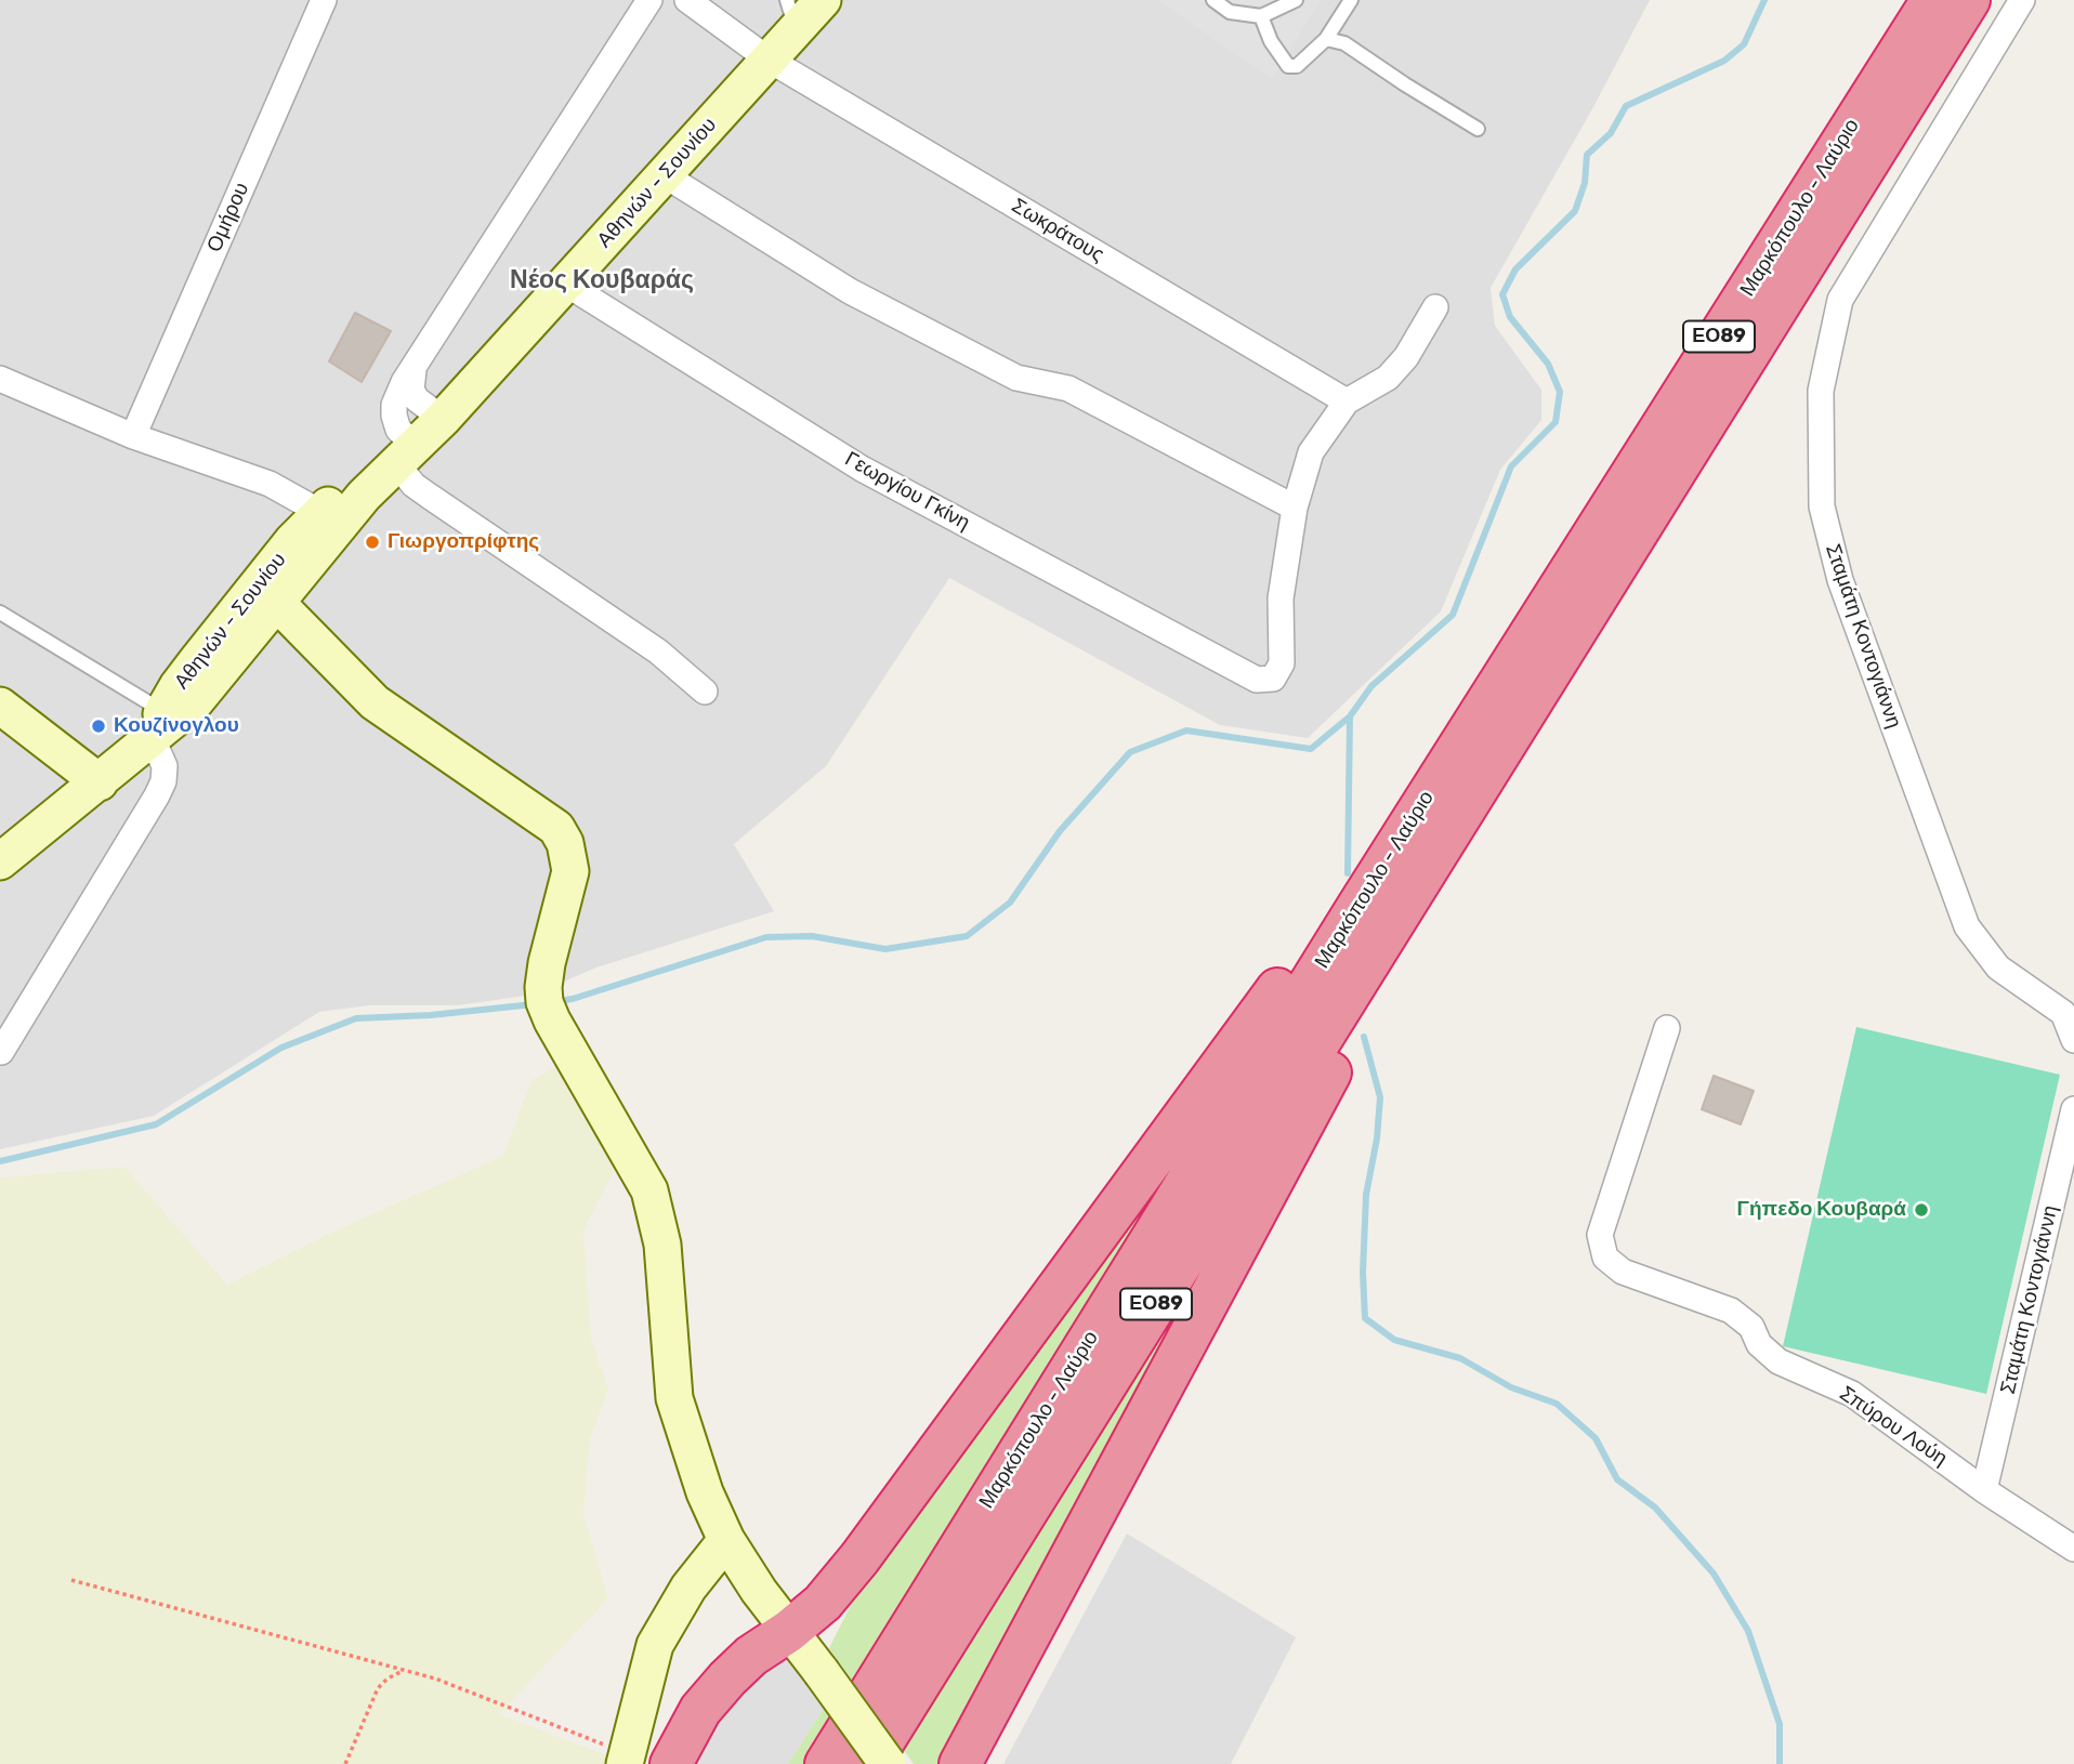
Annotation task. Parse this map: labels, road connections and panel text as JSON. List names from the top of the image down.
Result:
{
  "streets": {
    "highway": ["Μαρκόπουλο - Λαύριο", "ΕΟ89"],
    "main road": ["Αθηνών - Σουνίου"],
    "street": [
      "Ομήρου",
      "Σωκράτους",
      "Γεωργίου Γκίνη",
      "Σταμάτη Κοντογιάννη",
      "Σπύρου Λούη"
    ]
  },
  "crossings": [
    ["Αθηνών - Σουνίου", "Σωκράτους"],
    ["Αθηνών - Σουνίου", "Γεωργίου Γκίνη"],
    ["Σταμάτη Κοντογιάννη", "Σπύρου Λούη"]
  ],
  "districts": ["Νέος Κουβαράς"],
  "places": ["Γιωργοπρίφτης", "Κουζίνογλου", "Γήπεδο Κουβαρά"]
}
